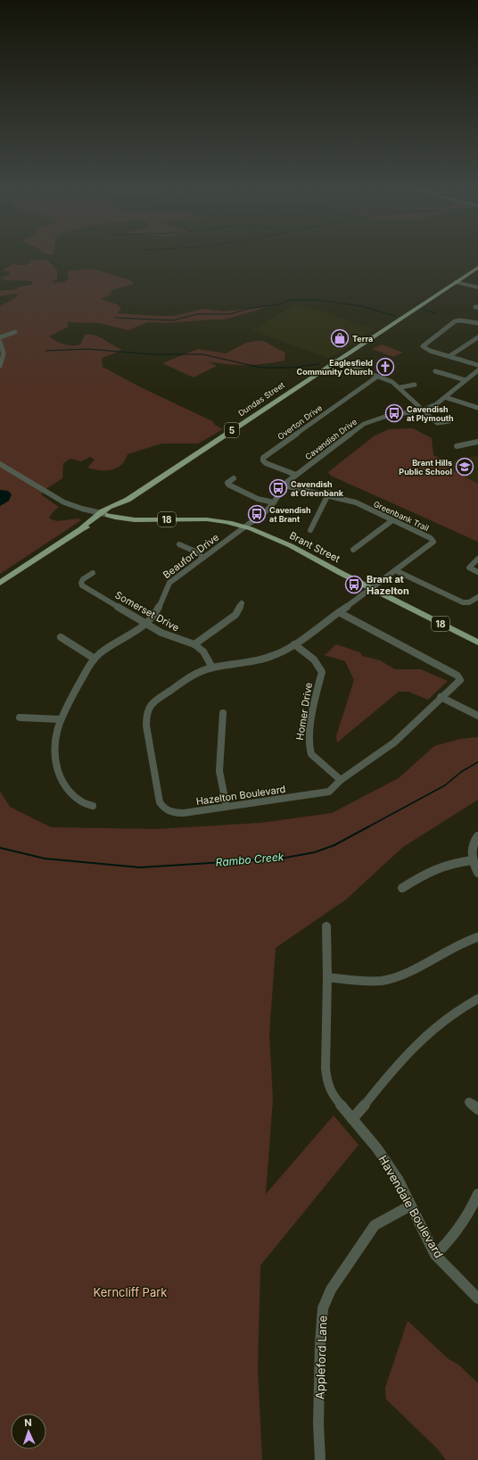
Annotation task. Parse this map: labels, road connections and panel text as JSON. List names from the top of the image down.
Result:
{
  "streets": {
    "main road": [
      "Dundas Street",
      "5",
      "18",
      "Brant Street"
    ],
    "street": [
      "Overton Drive",
      "Cavendish Drive",
      "Greenbank Trail",
      "Beaufort Drive",
      "Somerset Drive",
      "Homer Drive",
      "Hazelton Boulevard",
      "Havendale Boulevard",
      "Appleford Lane"
    ]
  },
  "crossings": [
    ["Dundas Street", "Brant Street"],
    ["Overton Drive", "Cavendish Drive"],
    ["Cavendish Drive", "Greenbank Trail"],
    ["Cavendish Drive", "Brant Street"],
    ["Cavendish Drive", "Beaufort Drive"],
    ["Greenbank Trail", "Brant Street"],
    ["Greenbank Trail", "Hazelton Boulevard"],
    ["Brant Street", "Beaufort Drive"],
    ["Brant Street", "Hazelton Boulevard"],
    ["Beaufort Drive", "Somerset Drive"],
    ["Somerset Drive", "Hazelton Boulevard"],
    ["Homer Drive", "Hazelton Boulevard"],
    ["Havendale Boulevard", "Appleford Lane"]
  ],
  "water": ["Rambo Creek"],
  "parks": ["Kerncliff Park"],
  "places": {
    "shop": ["Terra"],
    "church": ["Eaglesfield Community Church"],
    "bus stop": [
      "Cavendish at Plymouth",
      "Cavendish at Greenbank",
      "Cavendish at Brant",
      "Brant at Hazelton"
    ],
    "school or university": ["Brant Hills Public School"]
  },
  "north": "top"
}
